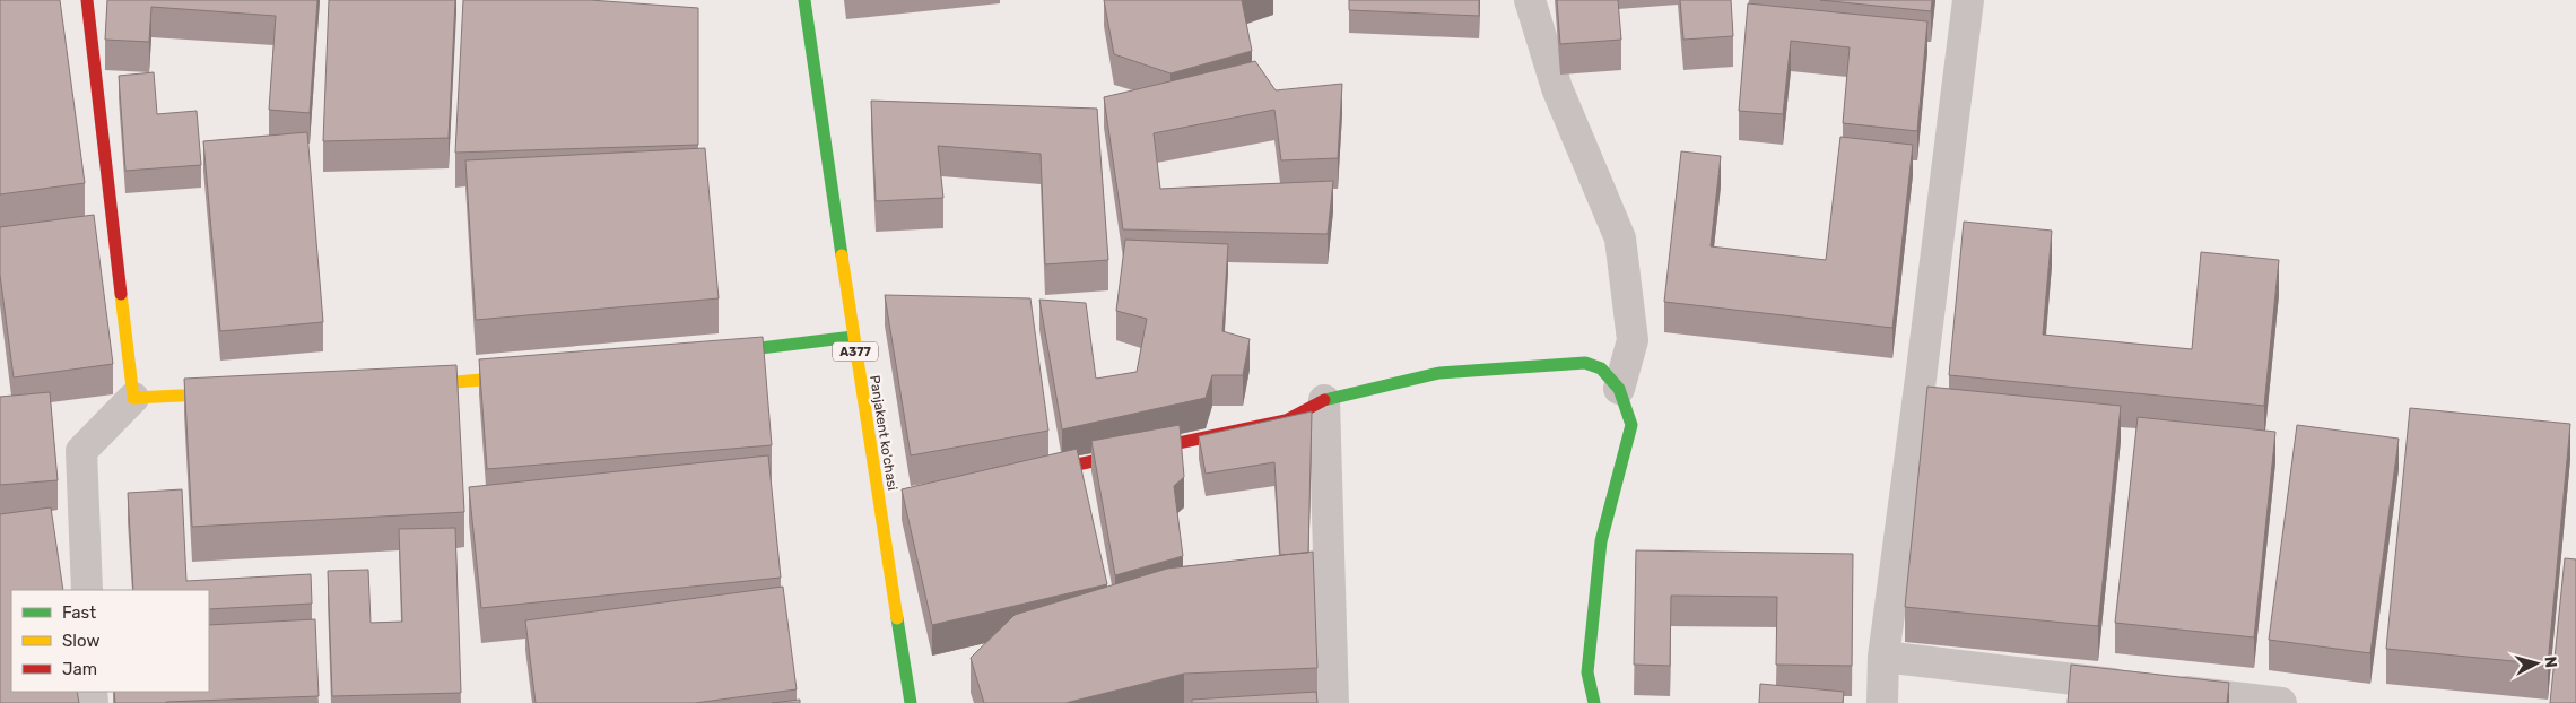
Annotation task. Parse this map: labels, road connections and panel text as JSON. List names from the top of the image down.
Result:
{
  "streets": {
    "street": ["A377", "Panjakent ko'chasi"]
  },
  "legend": ["Fast", "Slow", "Jam"],
  "north": "right"
}
